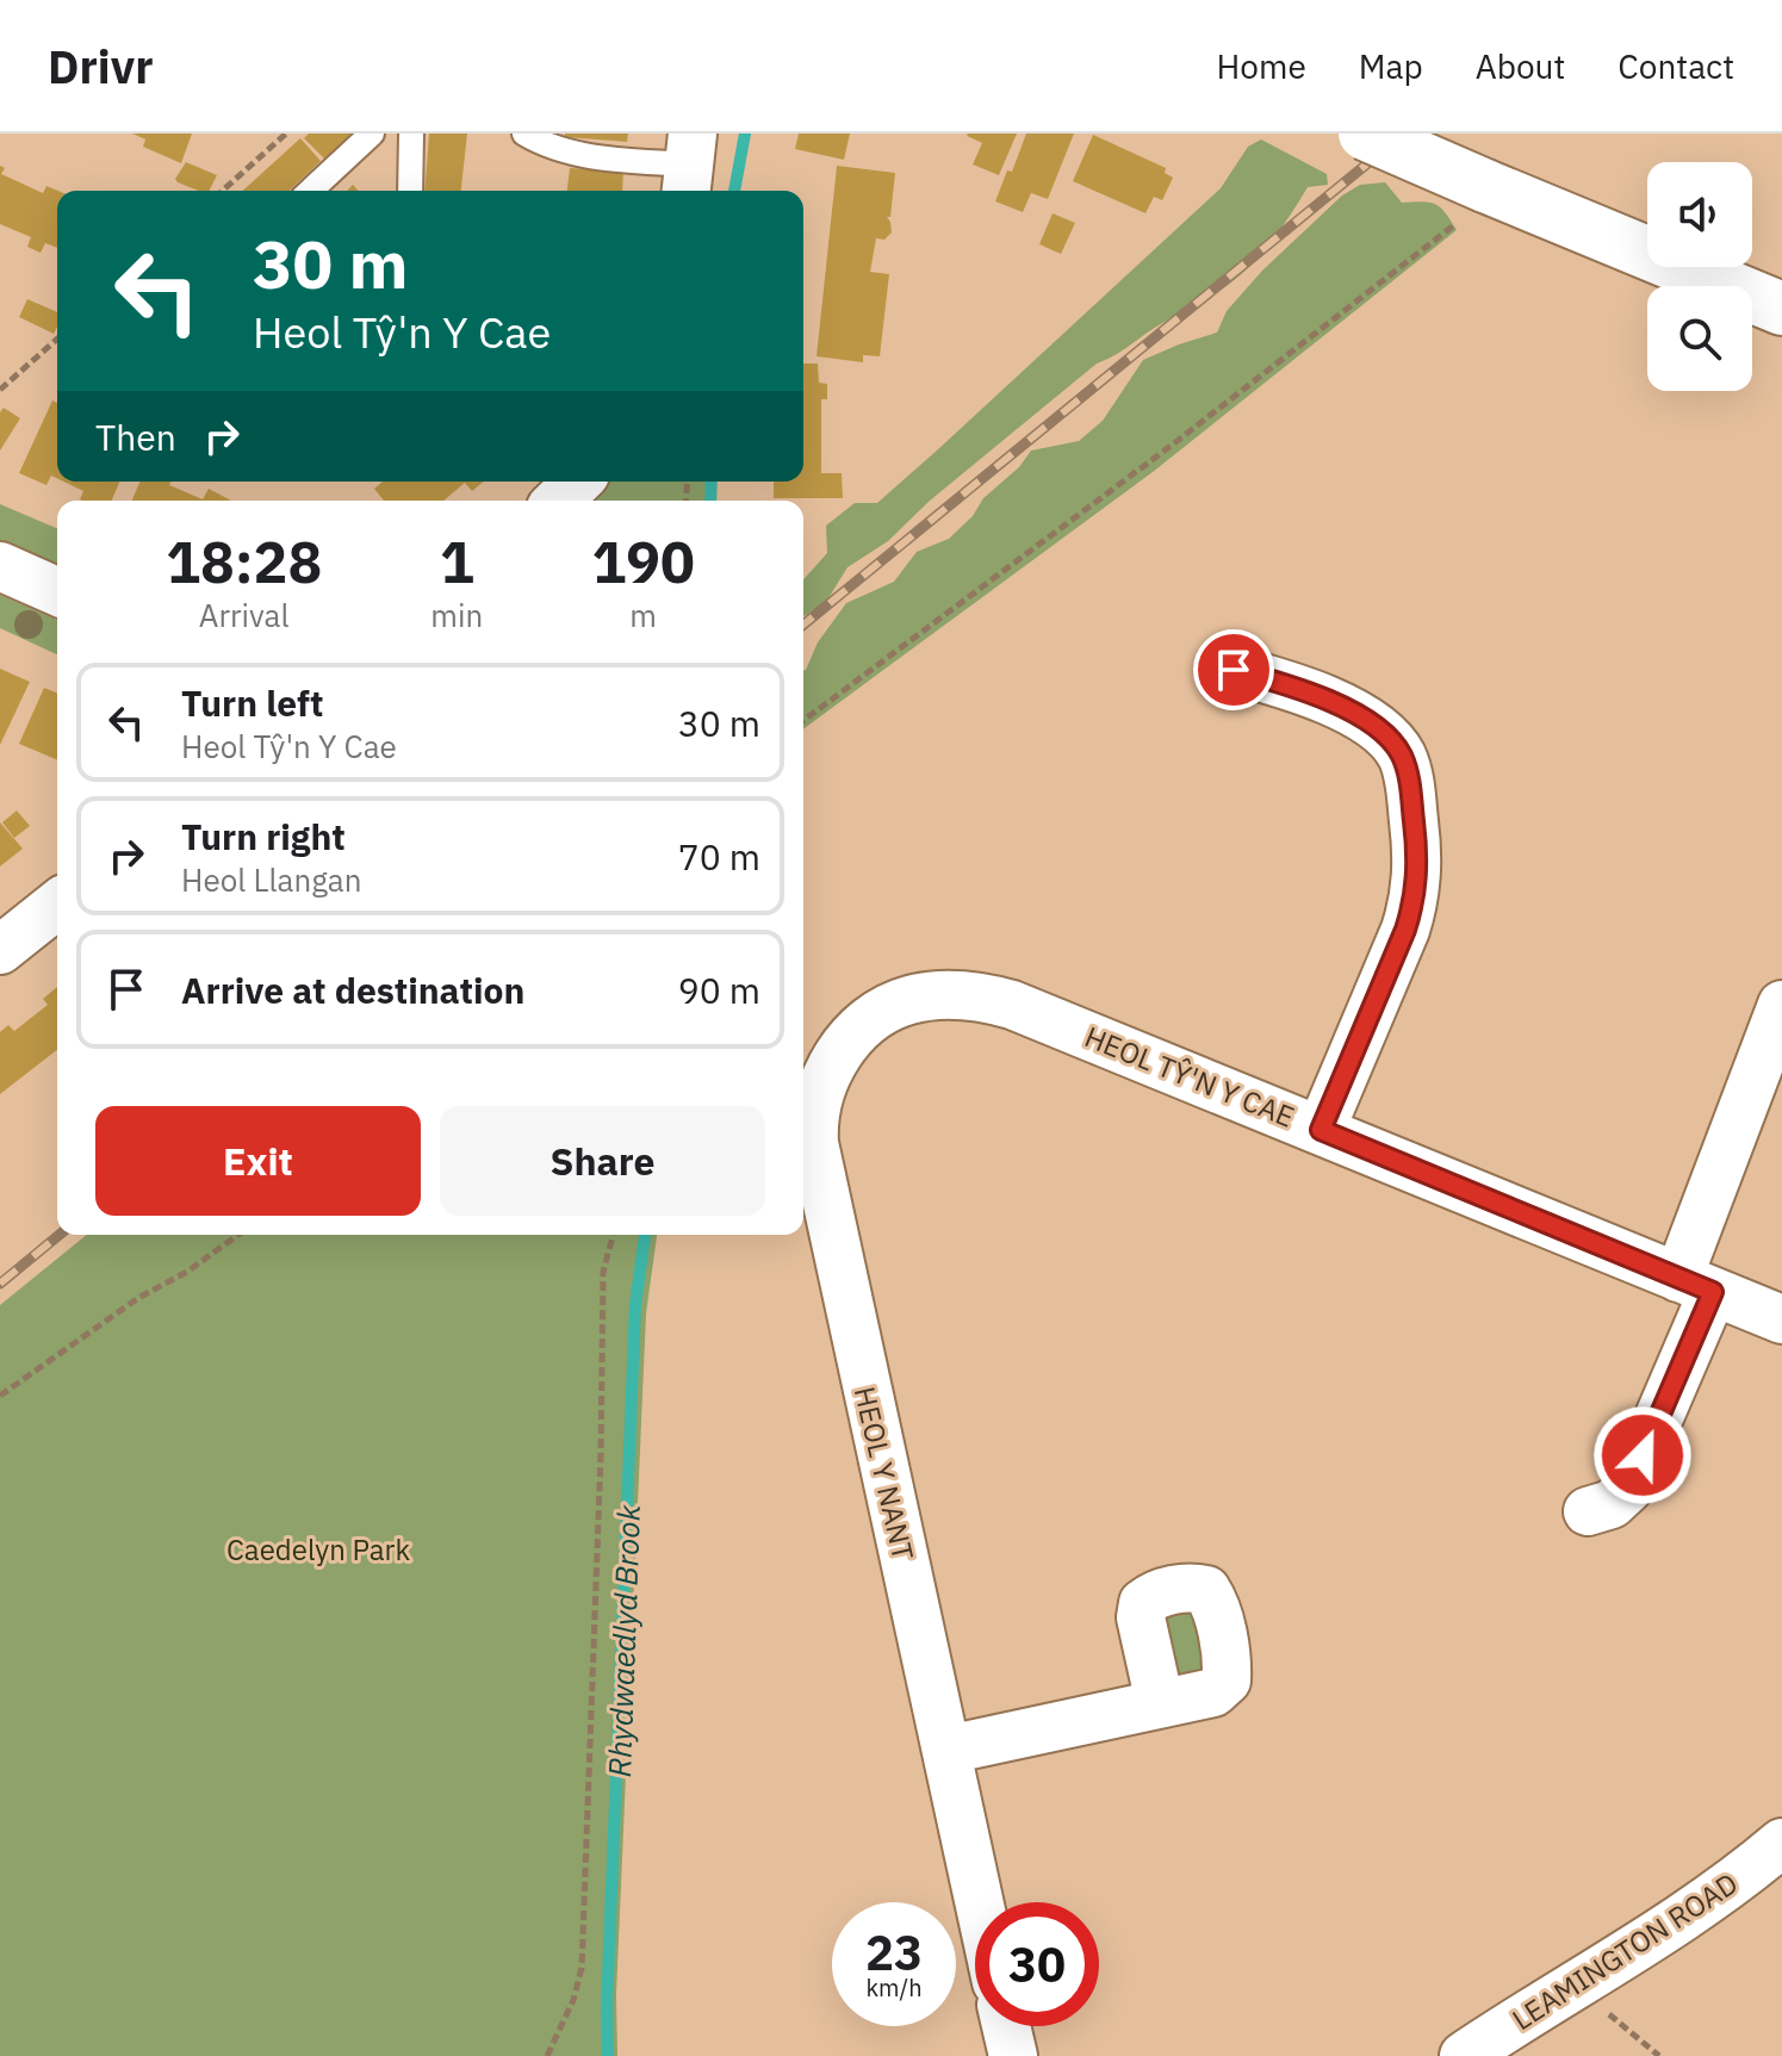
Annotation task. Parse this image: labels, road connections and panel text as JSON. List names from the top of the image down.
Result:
{
  "streets": {
    "street": ["HEOL TŶ'N Y CAE", "HEOL Y NANT", "LEAMINGTON ROAD"]
  },
  "crossings": [
    ["HEOL TŶ'N Y CAE", "HEOL Y NANT"]
  ],
  "water": ["Rhydwaedlyd Brook"],
  "parks": ["Caedelyn Park"],
  "page": {
    "header": "Drivr",
    "nav": [
      "Home",
      "Map",
      "About",
      "Contact"
    ],
    "turn": ["30 m", "Heol Tŷ'n Y Cae"],
    "then": "Then",
    "eta": [
      "18:28",
      "Arrival",
      "1",
      "min",
      "190",
      "m"
    ],
    "list": [
      {
        "name": "Turn left",
        "note": "Heol Tŷ'n Y Cae",
        "value": "30 m"
      },
      {
        "name": "Turn right",
        "note": "Heol Llangan",
        "value": "70 m"
      },
      {
        "name": "Arrive at destination",
        "value": "90 m"
      }
    ],
    "buttons": ["Exit", "Share"],
    "speed": "23 km/h",
    "limit": "30"
  }
}
